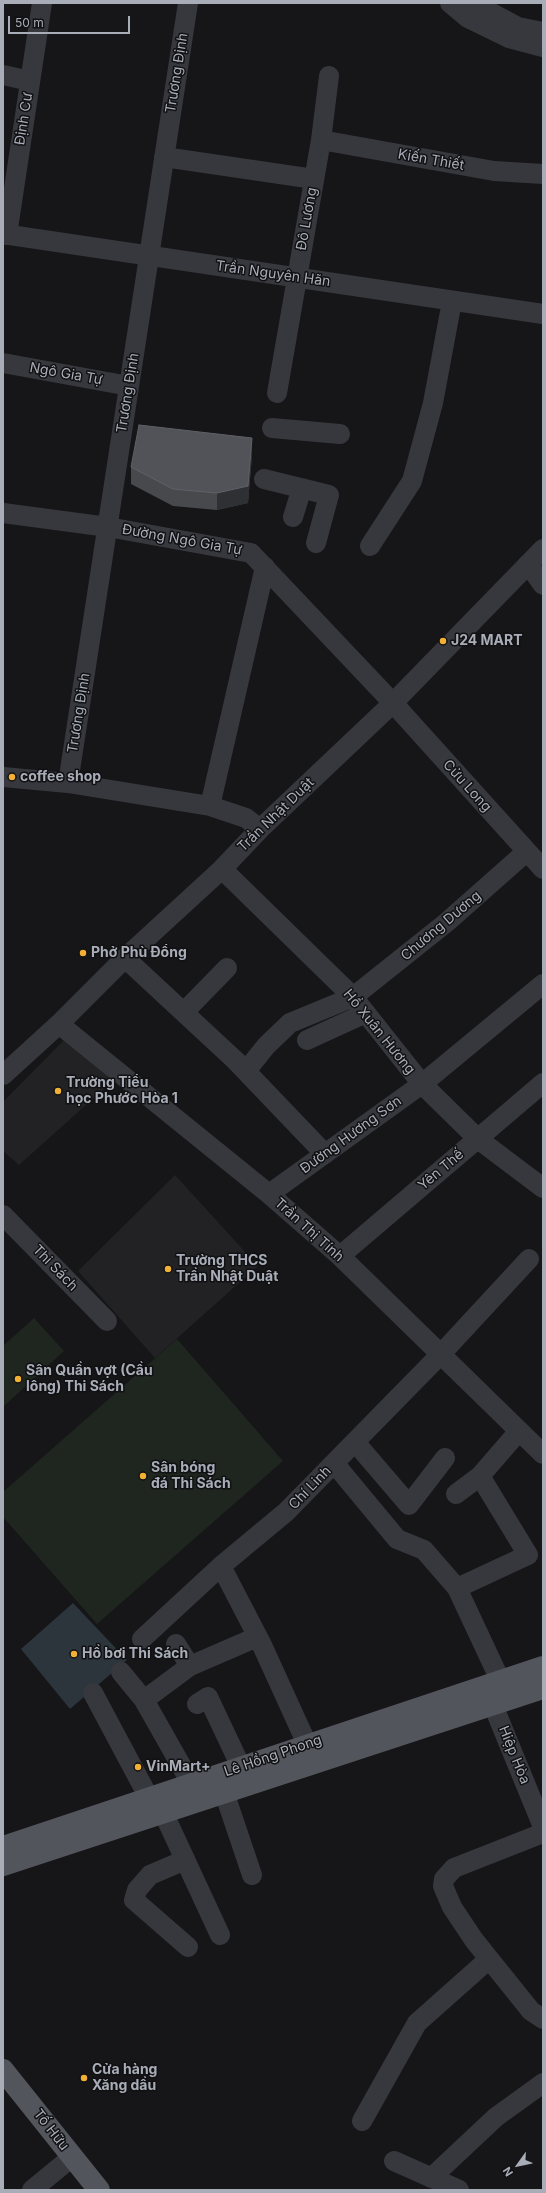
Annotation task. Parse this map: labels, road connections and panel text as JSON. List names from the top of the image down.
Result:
{
  "streets": {
    "main road": ["Lê Hồng Phong", "Tố Hữu"],
    "street": [
      "Trương Định",
      "Định Cư",
      "Kiến Thiết",
      "Đô Lương",
      "Trần Nguyên Hãn",
      "Ngô Gia Tự",
      "Đường Ngô Gia Tự",
      "Cửu Long",
      "Trần Nhật Duật",
      "Chương Dương",
      "Hồ Xuân Hương",
      "Đường Hương Sơn",
      "Yên Thế",
      "Trần Thị Tính",
      "Thi Sách",
      "Chí Linh",
      "Hiệp Hòa"
    ]
  },
  "crossings": [
    ["Trương Định", "Trần Nguyên Hãn"],
    ["Trương Định", "Ngô Gia Tự"],
    ["Trương Định", "Đường Ngô Gia Tự"],
    ["Định Cư", "Trần Nguyên Hãn"],
    ["Kiến Thiết", "Đô Lương"],
    ["Đô Lương", "Trần Nguyên Hãn"],
    ["Đường Ngô Gia Tự", "Cửu Long"],
    ["Đường Ngô Gia Tự", "Trần Nhật Duật"],
    ["Cửu Long", "Trần Nhật Duật"],
    ["Cửu Long", "Chương Dương"],
    ["Trần Nhật Duật", "Hồ Xuân Hương"],
    ["Trần Nhật Duật", "Trần Thị Tính"],
    ["Chương Dương", "Hồ Xuân Hương"],
    ["Hồ Xuân Hương", "Đường Hương Sơn"],
    ["Hồ Xuân Hương", "Yên Thế"],
    ["Đường Hương Sơn", "Trần Thị Tính"],
    ["Yên Thế", "Trần Thị Tính"],
    ["Trần Thị Tính", "Chí Linh"],
    ["Hiệp Hòa", "Lê Hồng Phong"]
  ],
  "places": [
    "J24 MART",
    "coffee shop",
    "Phở Phù Đổng",
    "Trường Tiểu học Phước Hòa 1",
    "Trường THCS Trần Nhật Duật",
    "Sân Quần vợt (Cầu lông) Thi Sách",
    "Sân bóng đá Thi Sách",
    "Hồ bơi Thi Sách",
    "VinMart+",
    "Cửa hàng Xăng dầu"
  ],
  "scale_bar": "50 m",
  "north": "bottom left"
}
